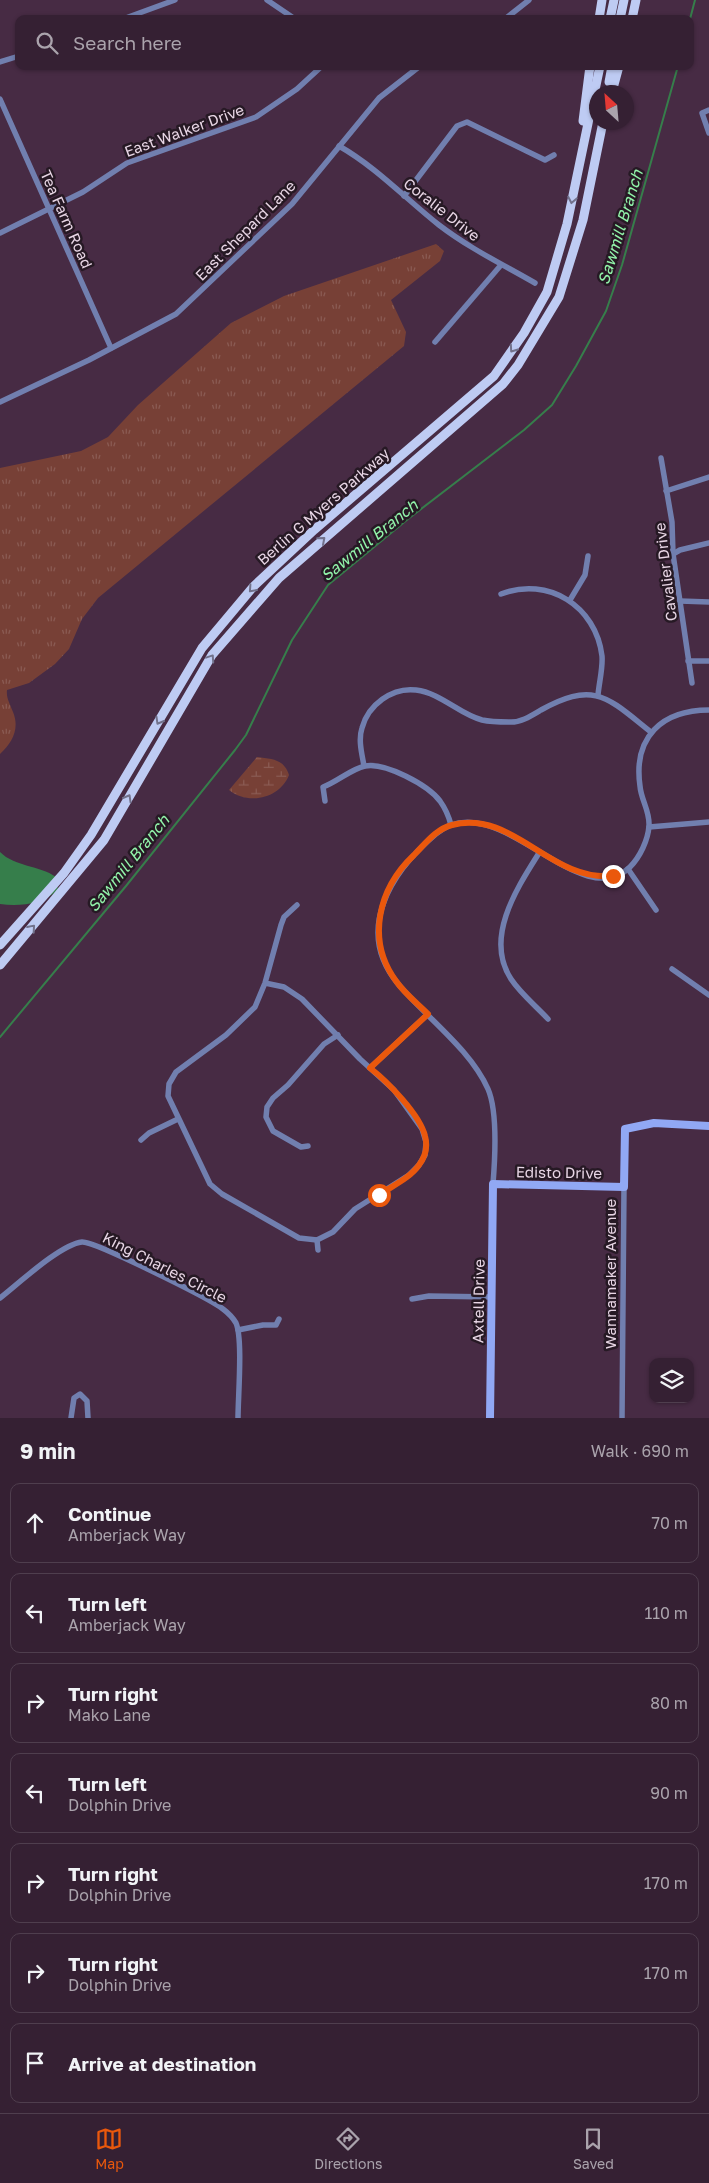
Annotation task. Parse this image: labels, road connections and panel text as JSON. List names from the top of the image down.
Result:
{
  "streets": {
    "main road": ["Berlin G Myers Parkway"],
    "street": [
      "East Walker Drive",
      "Coralie Drive",
      "Tea Farm Road",
      "East Shepard Lane",
      "Cavalier Drive",
      "Edisto Drive",
      "King Charles Circle",
      "Wannamaker Avenue",
      "Axtell Drive"
    ]
  },
  "crossings": [
    ["East Walker Drive", "Tea Farm Road"],
    ["Coralie Drive", "East Shepard Lane"],
    ["Tea Farm Road", "East Shepard Lane"],
    ["Edisto Drive", "Wannamaker Avenue"],
    ["Edisto Drive", "Axtell Drive"]
  ],
  "water": ["Sawmill Branch"],
  "north": "top left",
  "page": {
    "search": "Search here",
    "heading": ["9 min", "Walk · 690 m"],
    "list": [
      ["Continue", "Amberjack Way", "70 m"],
      ["Turn left", "Amberjack Way", "110 m"],
      ["Turn right", "Mako Lane", "80 m"],
      ["Turn left", "Dolphin Drive", "90 m"],
      ["Turn right", "Dolphin Drive", "170 m"],
      ["Turn right", "Dolphin Drive", "170 m"],
      "Arrive at destination"
    ],
    "nav": ["Map", "Directions", "Saved"]
  }
}
